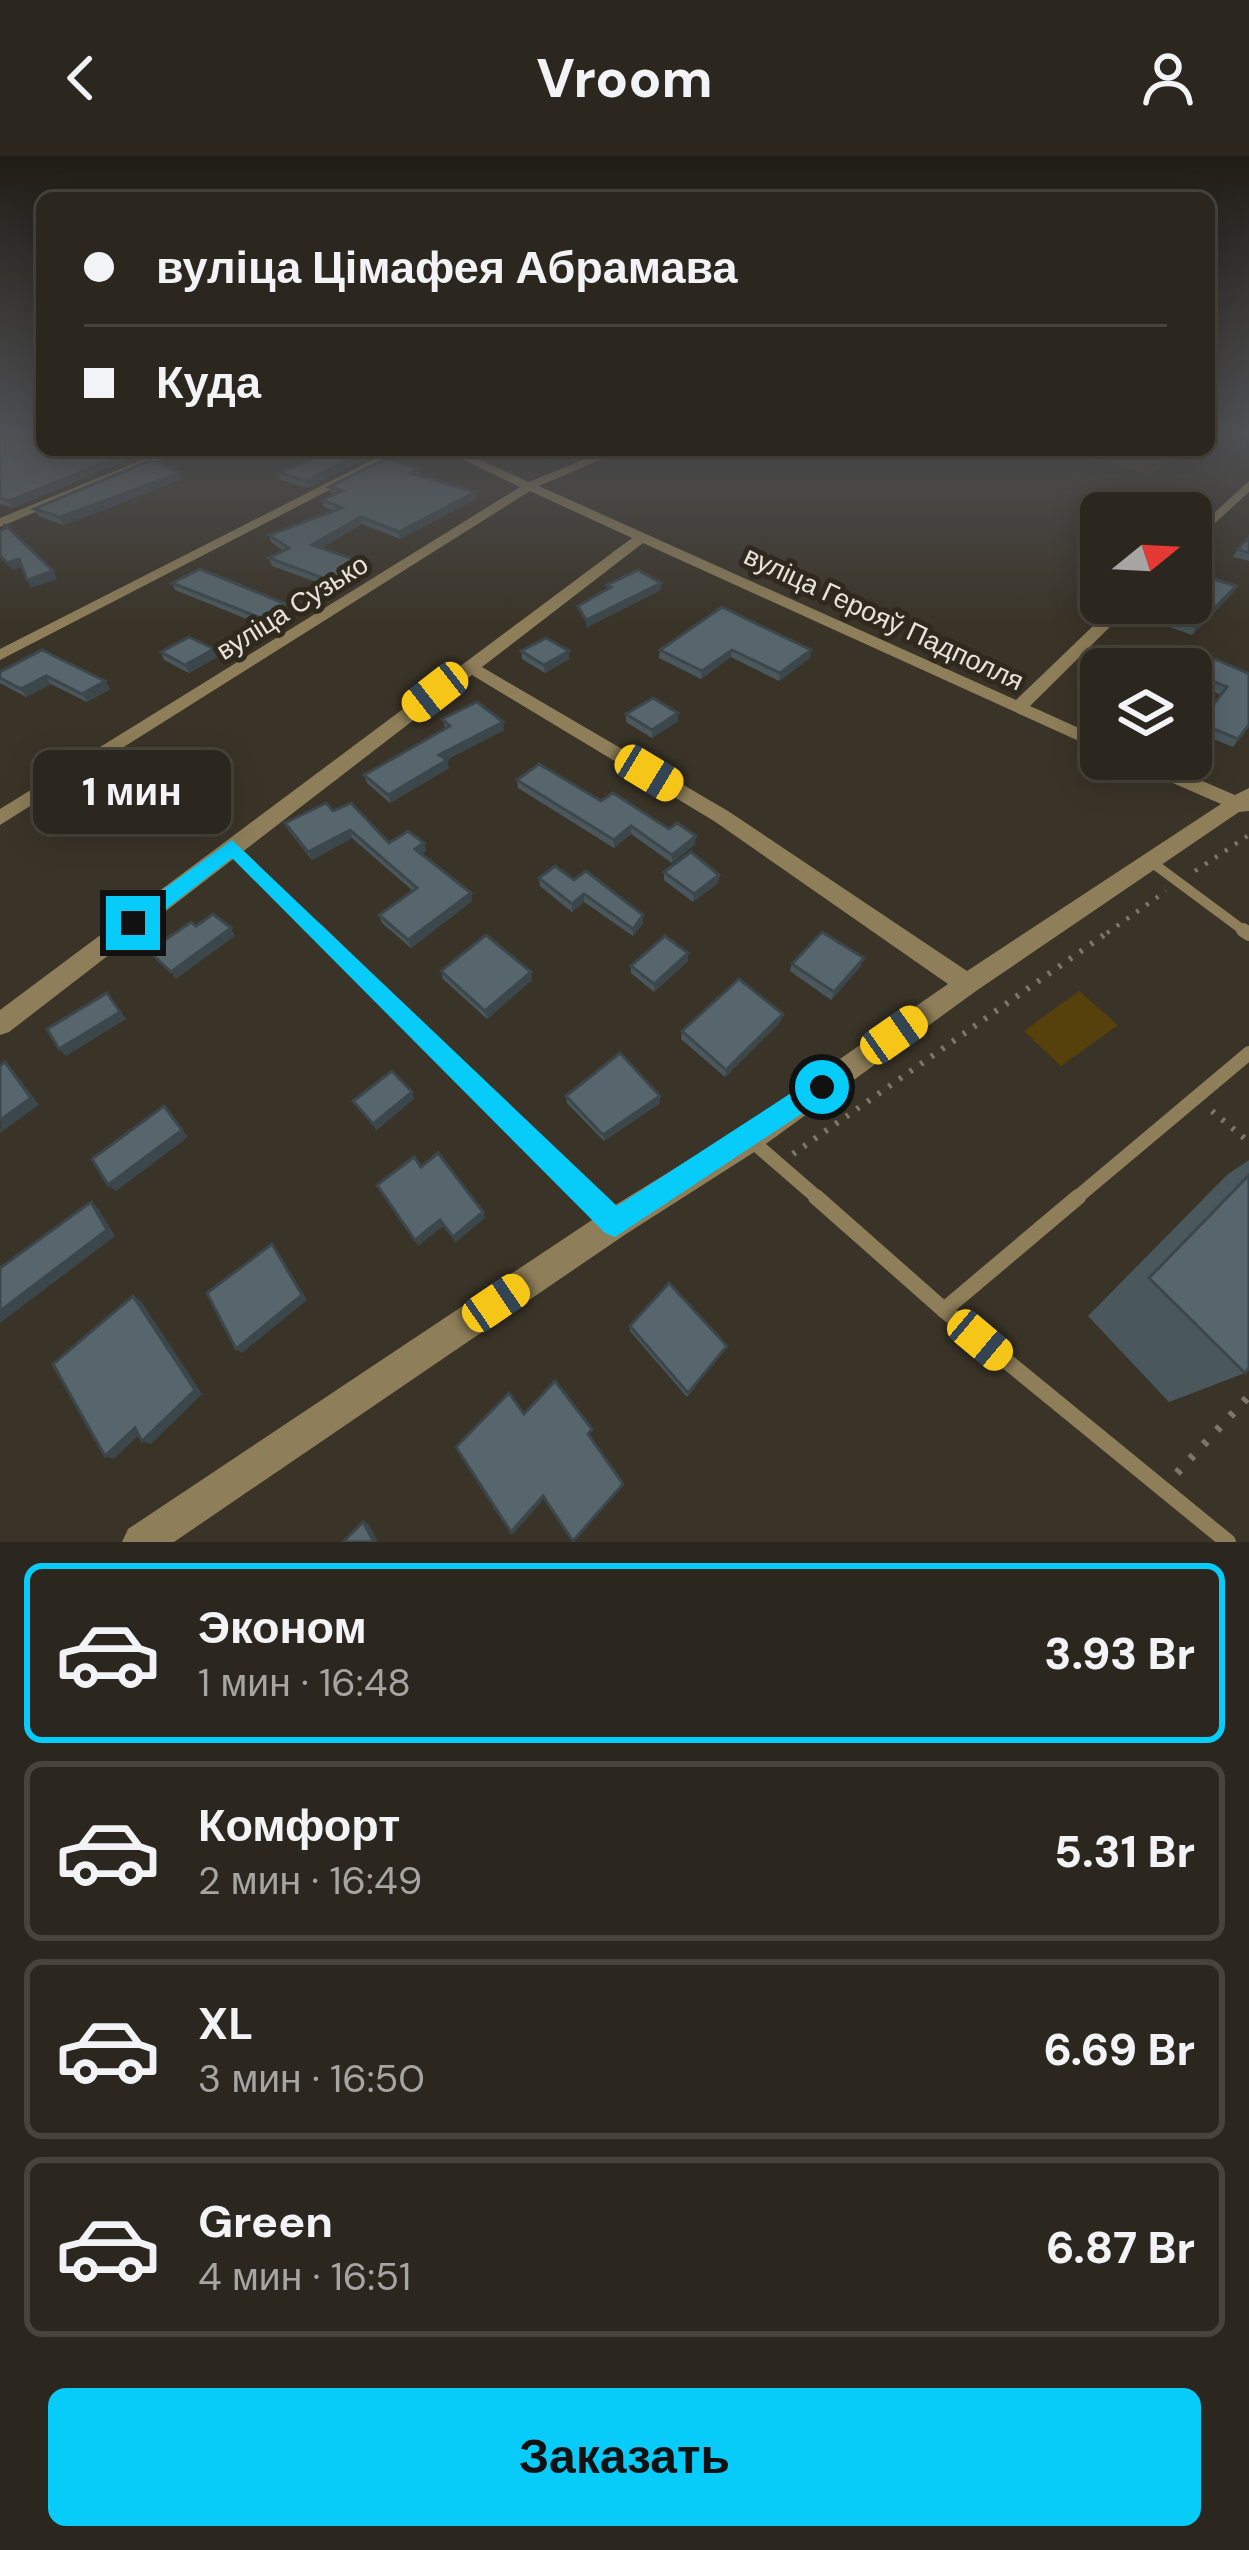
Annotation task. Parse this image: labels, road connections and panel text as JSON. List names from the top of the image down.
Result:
{
  "streets": {
    "street": ["вуліца Сузько", "вуліца Герояў Падполля"]
  },
  "north": "right",
  "page": {
    "header": "Vroom",
    "banner": ["вуліца Цімафея Абрамава", "Куда"],
    "bubble": "1 мин",
    "list": [
      {
        "name": "Эконом",
        "note": "1 мин · 16:48",
        "value": "3.93 Br"
      },
      {
        "name": "Комфорт",
        "note": "2 мин · 16:49",
        "value": "5.31 Br"
      },
      {
        "name": "XL",
        "note": "3 мин · 16:50",
        "value": "6.69 Br"
      },
      {
        "name": "Green",
        "note": "4 мин · 16:51",
        "value": "6.87 Br"
      }
    ],
    "buttons": "Заказать"
  }
}
